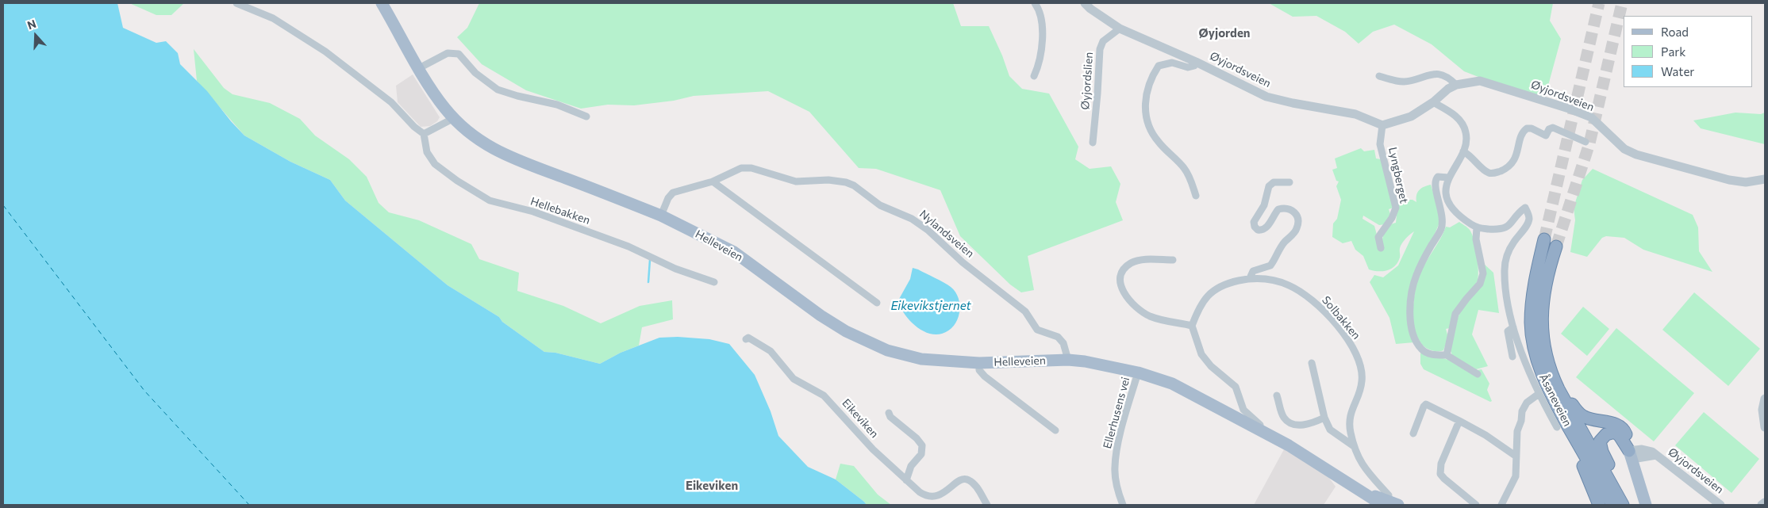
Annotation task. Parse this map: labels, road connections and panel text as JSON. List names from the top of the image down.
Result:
{
  "streets": {
    "highway": ["Åsaneveien"],
    "main road": ["Helleveien"],
    "street": [
      "Øyjordsveien",
      "Øyjordslien",
      "Lyngberget",
      "Hellebakken",
      "Nylandsveien",
      "Solbakken",
      "Ellerhusens vei",
      "Eikeviken"
    ]
  },
  "crossings": [
    ["Øyjordsveien", "Øyjordslien"],
    ["Øyjordsveien", "Lyngberget"],
    ["Nylandsveien", "Helleveien"],
    ["Helleveien", "Solbakken"],
    ["Helleveien", "Ellerhusens vei"]
  ],
  "districts": ["Øyjorden", "Eikeviken"],
  "water": ["Eikevikstjernet"],
  "legend": ["Road", "Park", "Water"],
  "north": "top"
}
